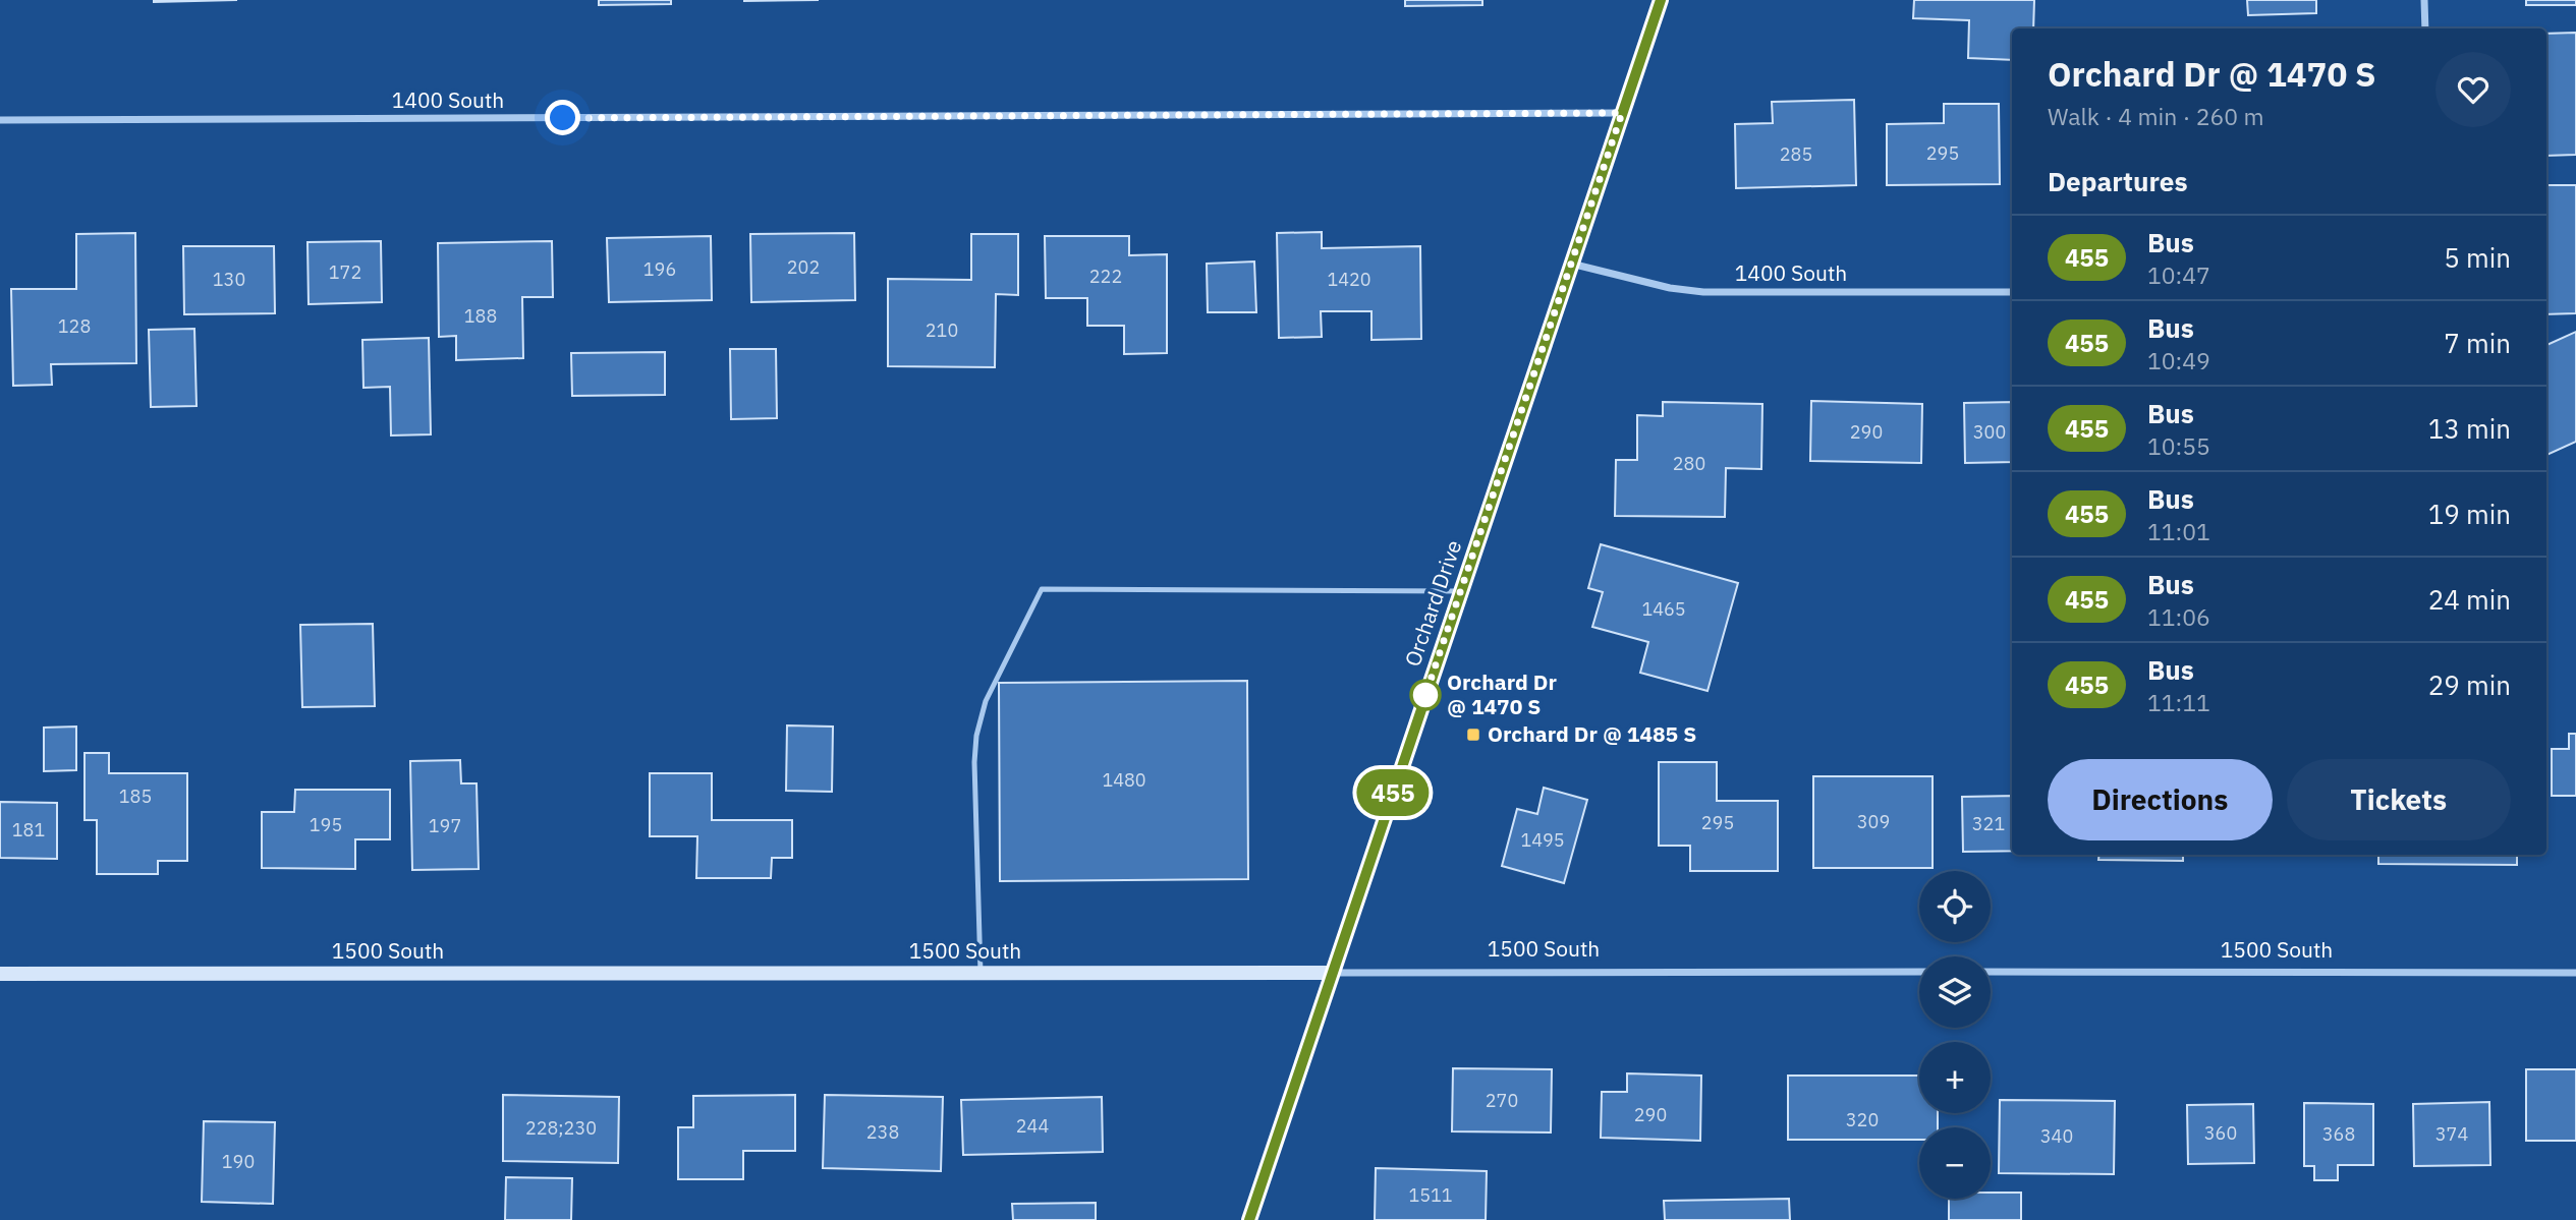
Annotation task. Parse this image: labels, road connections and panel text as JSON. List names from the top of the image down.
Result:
{
  "streets": {
    "street": ["1400 South", "Orchard Drive", "1500 South"]
  },
  "crossings": [
    ["1400 South", "Orchard Drive"],
    ["Orchard Drive", "1500 South"]
  ],
  "places": {
    "other": ["Orchard Dr @ 1470 S"],
    "transit": ["Orchard Dr @ 1485 S"]
  },
  "lines": ["bus line 455"],
  "house_numbers": [
    "295",
    "285",
    "202",
    "196",
    "172",
    "222",
    "130",
    "1420",
    "188",
    "128",
    "210",
    "290",
    "300",
    "280",
    "1465",
    "1480",
    "185",
    "309",
    "295",
    "321",
    "195",
    "197",
    "181",
    "1495",
    "270",
    "290",
    "320",
    "244",
    "228;230",
    "238",
    "360",
    "368",
    "374",
    "340",
    "190",
    "1511"
  ],
  "page": {
    "on_map": "455",
    "heading": [
      ["Orchard Dr @ 1470 S", "Walk · 4 min · 260 m"],
      "Departures"
    ],
    "list": [
      {
        "mark": "455",
        "name": "Bus",
        "note": "10:47",
        "value": "5 min"
      },
      {
        "mark": "455",
        "name": "Bus",
        "note": "10:49",
        "value": "7 min"
      },
      {
        "mark": "455",
        "name": "Bus",
        "note": "10:55",
        "value": "13 min"
      },
      {
        "mark": "455",
        "name": "Bus",
        "note": "11:01",
        "value": "19 min"
      },
      {
        "mark": "455",
        "name": "Bus",
        "note": "11:06",
        "value": "24 min"
      },
      {
        "mark": "455",
        "name": "Bus",
        "note": "11:11",
        "value": "29 min"
      }
    ],
    "buttons": ["Directions", "Tickets"],
    "map_buttons": ["+", "−"]
  }
}
